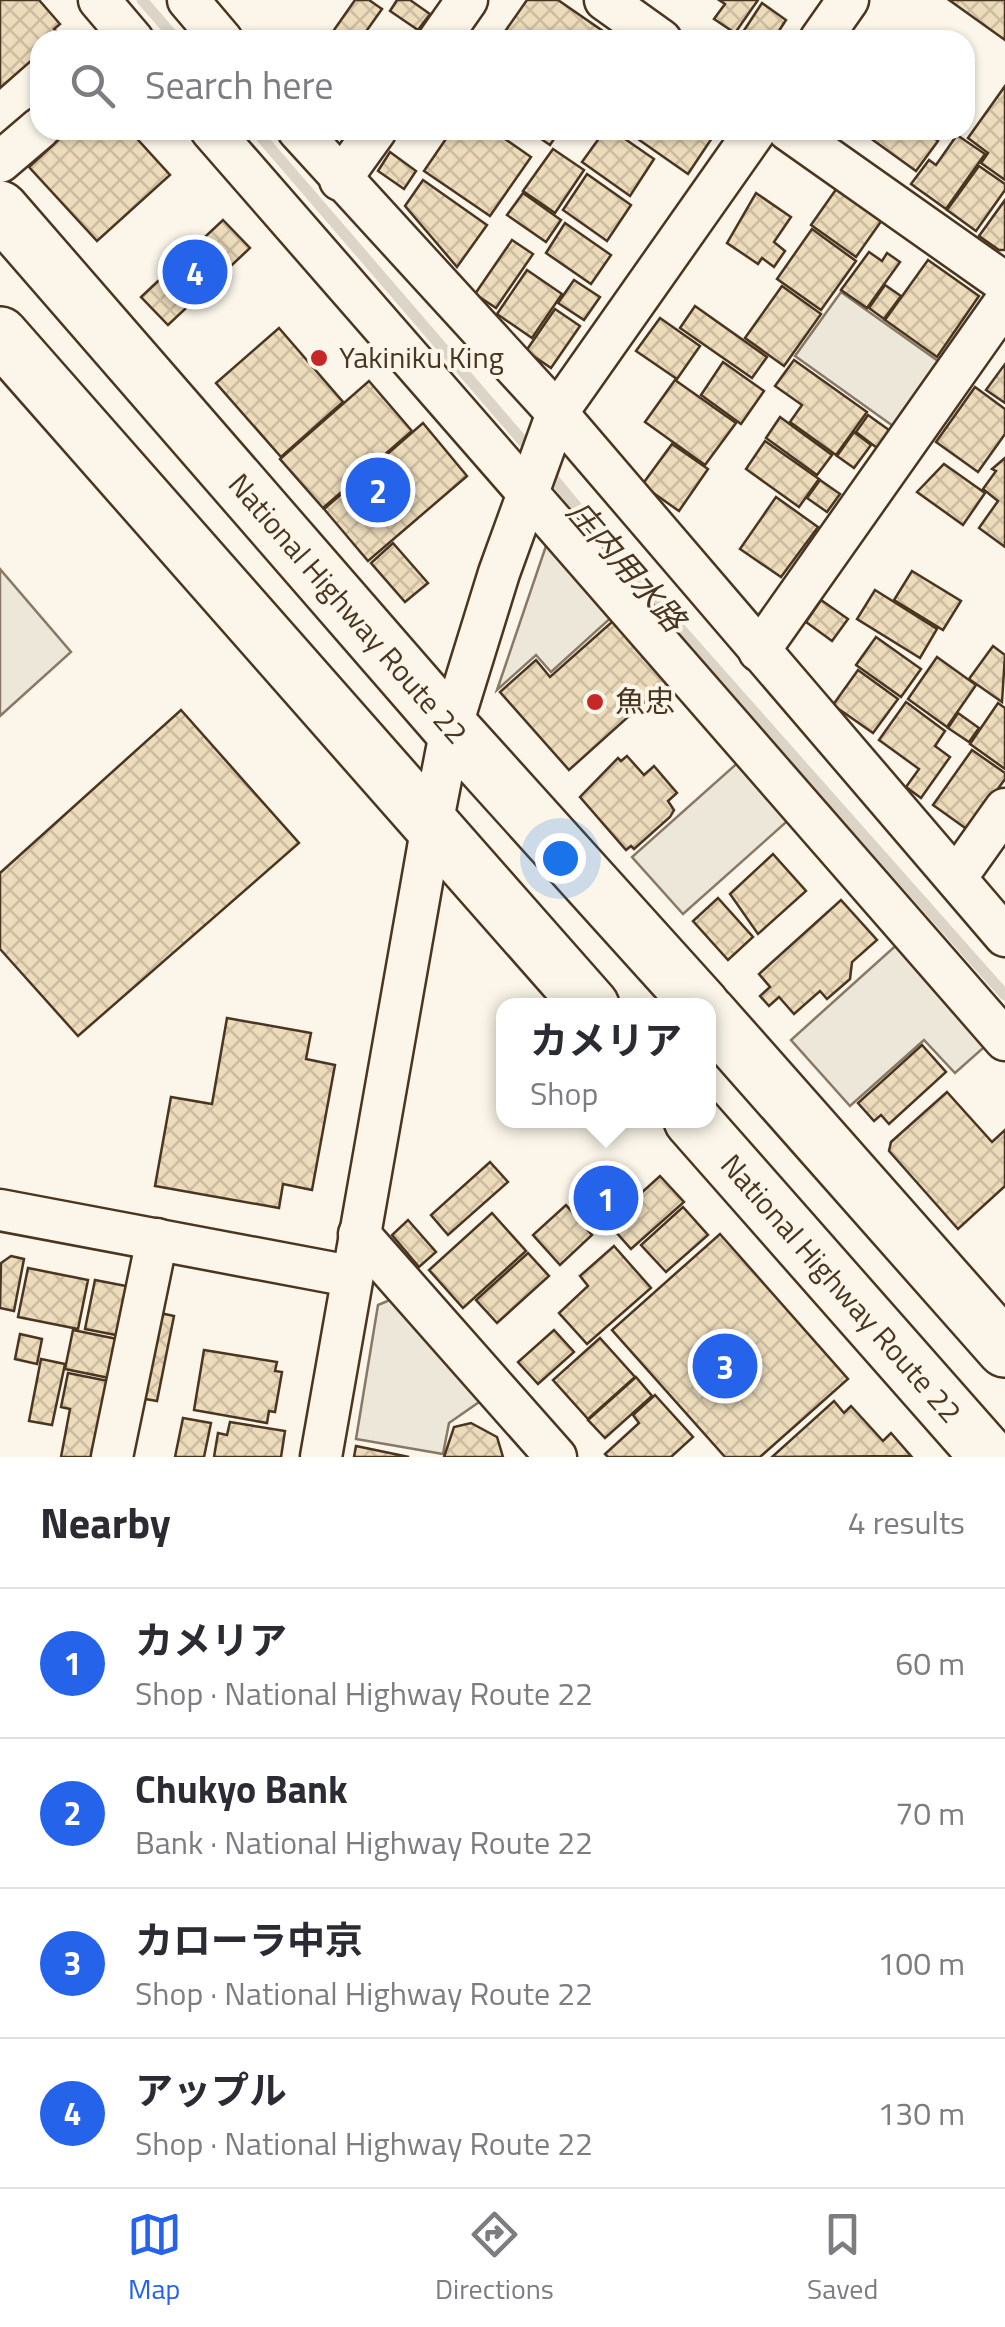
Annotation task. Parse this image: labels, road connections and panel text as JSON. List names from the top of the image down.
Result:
{
  "streets": {
    "highway": ["National Highway Route 22"]
  },
  "water": ["庄内用水路"],
  "places": ["Yakiniku King", "魚忠"],
  "page": {
    "search": "Search here",
    "pins": [
      "4",
      "2",
      "1",
      "3"
    ],
    "popup": ["カメリア", "Shop"],
    "heading": ["Nearby", "4 results"],
    "list": [
      {
        "mark": "1",
        "name": "カメリア",
        "note": "Shop · National Highway Route 22",
        "value": "60 m"
      },
      {
        "mark": "2",
        "name": "Chukyo Bank",
        "note": "Bank · National Highway Route 22",
        "value": "70 m"
      },
      {
        "mark": "3",
        "name": "カローラ中京",
        "note": "Shop · National Highway Route 22",
        "value": "100 m"
      },
      {
        "mark": "4",
        "name": "アップル",
        "note": "Shop · National Highway Route 22",
        "value": "130 m"
      }
    ],
    "nav": ["Map", "Directions", "Saved"]
  }
}
